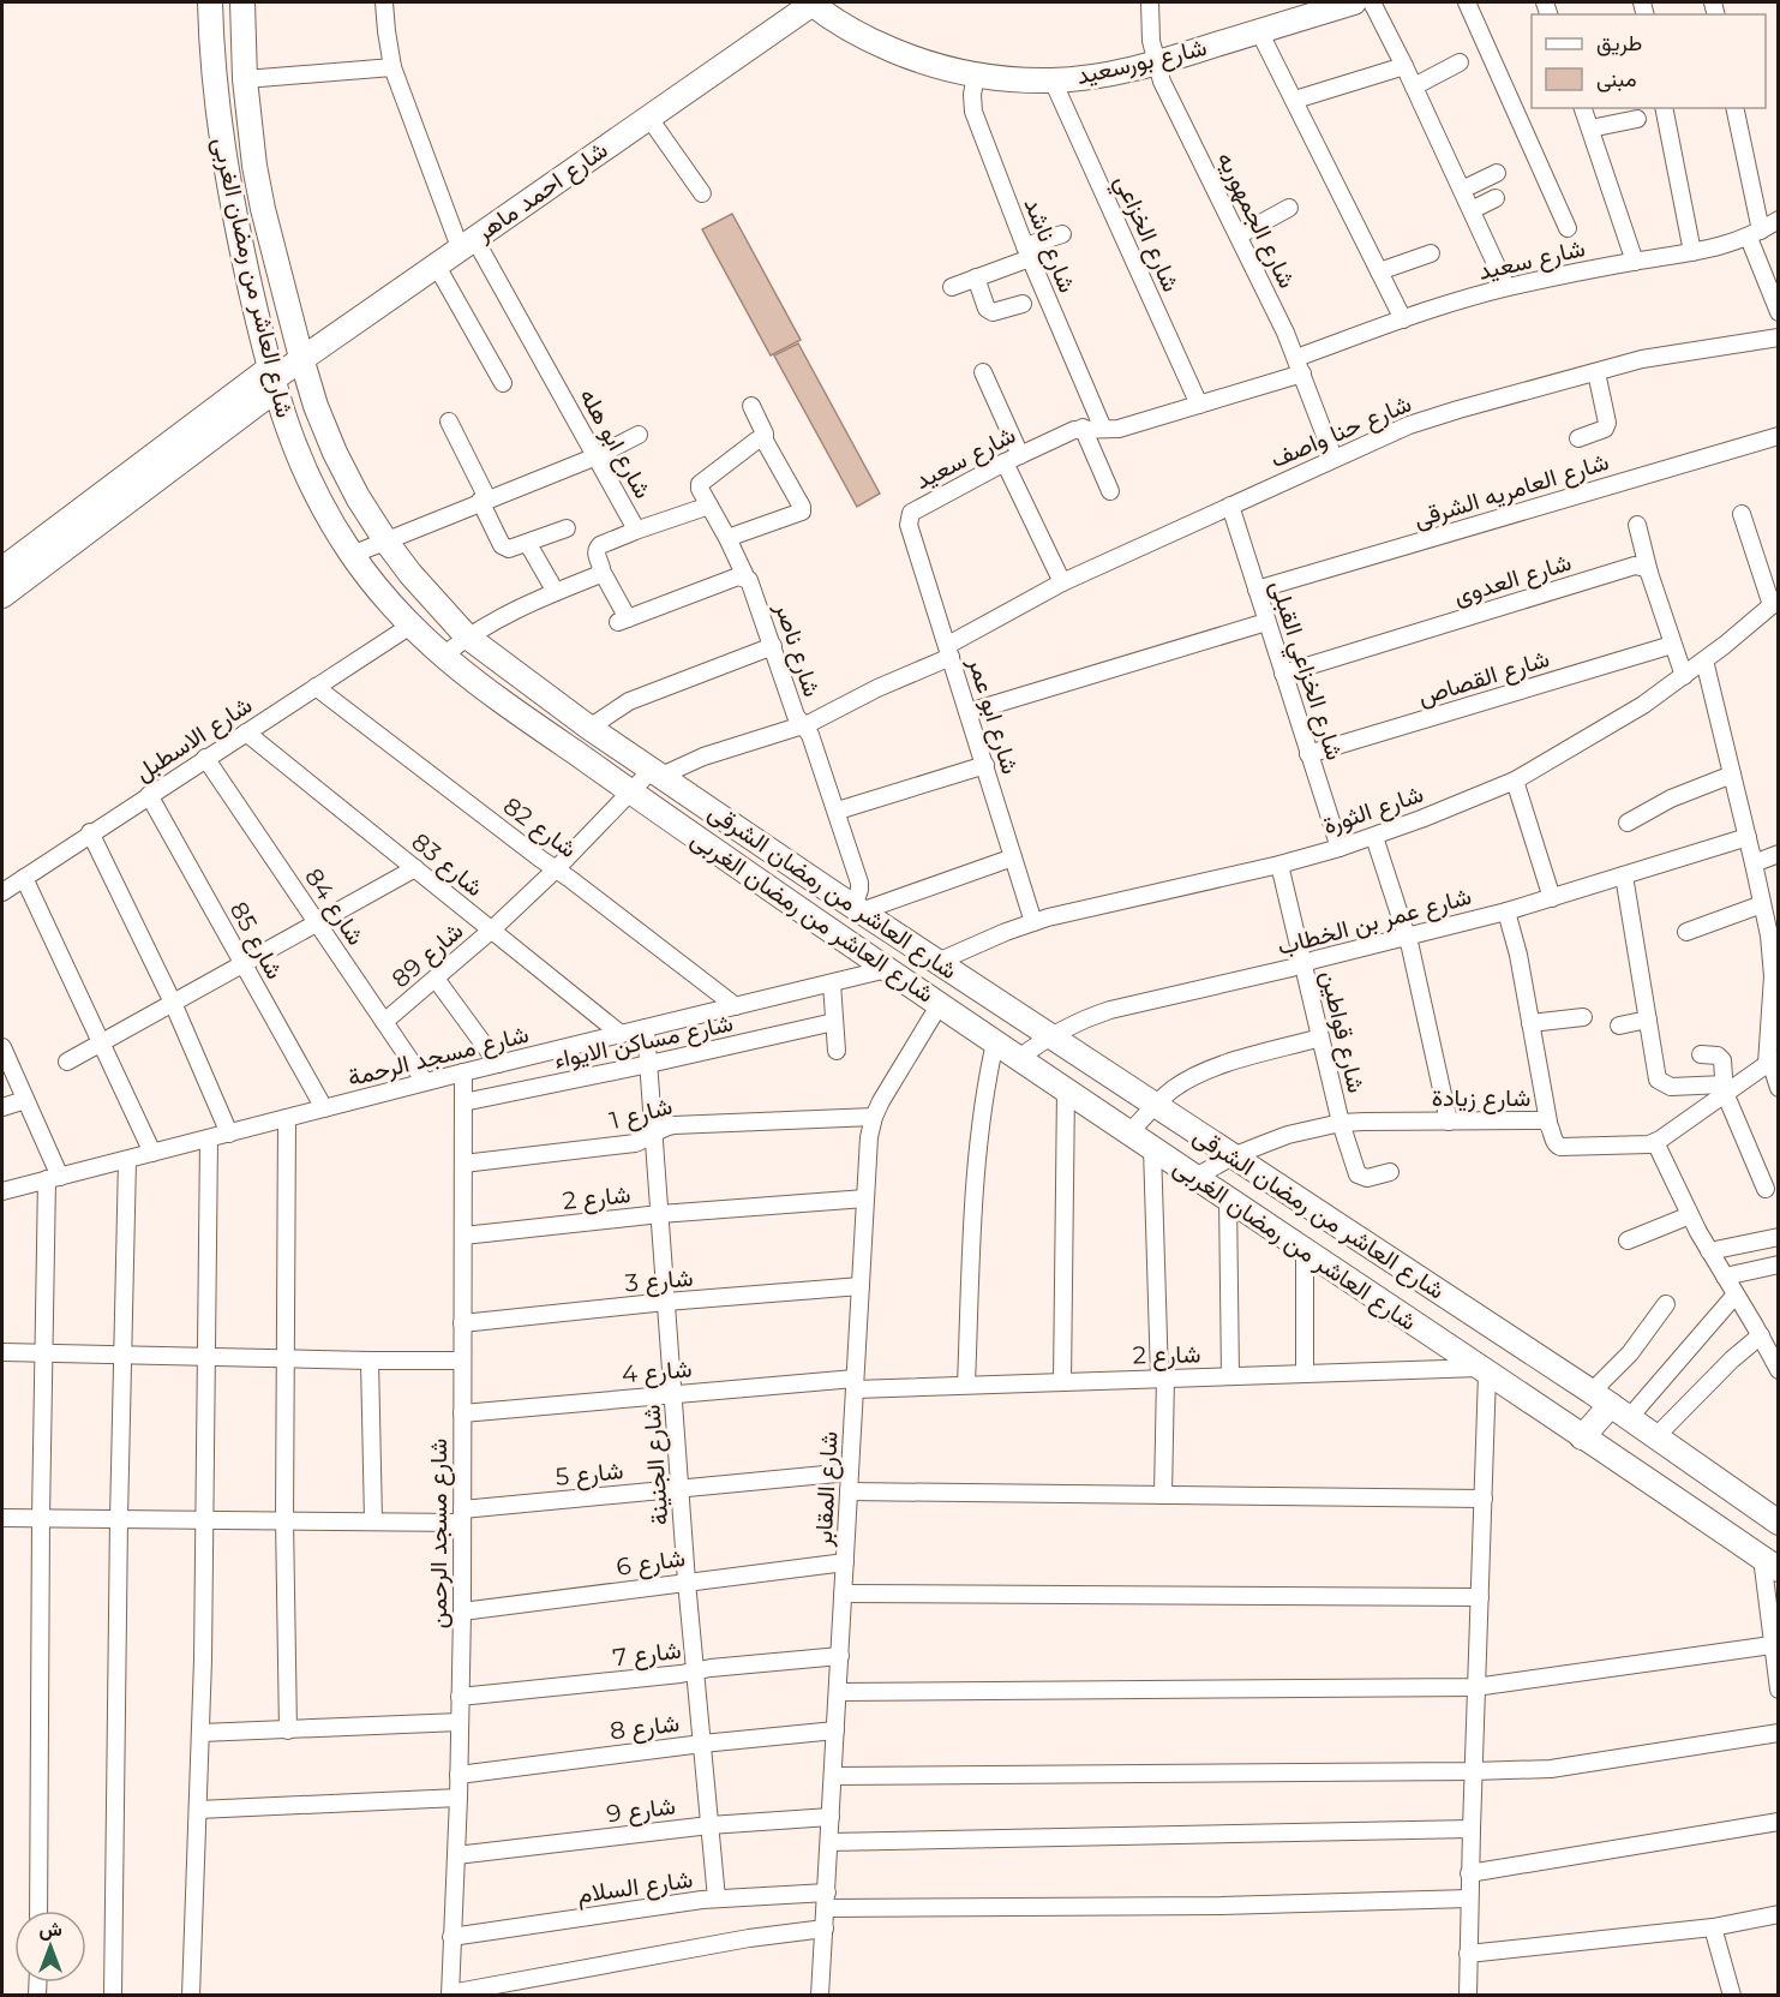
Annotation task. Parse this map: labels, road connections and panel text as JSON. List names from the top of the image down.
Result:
{
  "streets": {
    "street": [
      "شارع بورسعيد",
      "شارع احمد ماهر",
      "شارع الجمهوريه",
      "شارع الخزاعي",
      "شارع ناشد",
      "شارع سعيد",
      "شارع العاشر من رمضان الغربى",
      "شارع حنا واصف",
      "شارع ابو هله",
      "شارع العامريه الشرقى",
      "شارع العدوى",
      "شارع ناصر",
      "شارع الخزاعي القبلى",
      "شارع القصاص",
      "شارع ابو عمر",
      "شارع الاسطبل",
      "شارع الثورة",
      "شارع 82",
      "شارع 83",
      "شارع العاشر من رمضان الشرقى",
      "شارع 84",
      "شارع عمر بن الخطاب",
      "شارع 85",
      "شارع 89",
      "شارع قواطين",
      "شارع مساكن الايواء",
      "شارع مسجد الرحمة",
      "شارع زيادة",
      "شارع 1",
      "شارع 2",
      "شارع 3",
      "شارع 4",
      "شارع الجنينة",
      "شارع 5",
      "شارع المقابر",
      "شارع مسجد الرحمن",
      "شارع 6",
      "شارع 7",
      "شارع 8",
      "شارع 9",
      "شارع السلام"
    ]
  },
  "crossings": [
    ["شارع بورسعيد", "شارع احمد ماهر"],
    ["شارع بورسعيد", "شارع الجمهوريه"],
    ["شارع بورسعيد", "شارع الخزاعي"],
    ["شارع بورسعيد", "شارع ناشد"],
    ["شارع احمد ماهر", "شارع العاشر من رمضان الغربى"],
    ["شارع احمد ماهر", "شارع ابو هله"],
    ["شارع احمد ماهر", "شارع العاشر من رمضان الشرقى"],
    ["شارع الجمهوريه", "شارع سعيد"],
    ["شارع الجمهوريه", "شارع حنا واصف"],
    ["شارع الخزاعي", "شارع سعيد"],
    ["شارع ناشد", "شارع سعيد"],
    ["شارع سعيد", "شارع ابو عمر"],
    ["شارع العاشر من رمضان الغربى", "شارع الاسطبل"],
    ["شارع العاشر من رمضان الغربى", "شارع عمر بن الخطاب"],
    ["شارع العاشر من رمضان الغربى", "شارع 89"],
    ["شارع العاشر من رمضان الغربى", "شارع مسجد الرحمة"],
    ["شارع العاشر من رمضان الغربى", "شارع زيادة"],
    ["شارع العاشر من رمضان الغربى", "شارع 2"],
    ["شارع العاشر من رمضان الغربى", "شارع المقابر"],
    ["شارع حنا واصف", "شارع ناصر"],
    ["شارع حنا واصف", "شارع الخزاعي القبلى"],
    ["شارع حنا واصف", "شارع ابو عمر"],
    ["شارع حنا واصف", "شارع العاشر من رمضان الشرقى"],
    ["شارع حنا واصف", "شارع 89"],
    ["شارع العامريه الشرقى", "شارع الخزاعي القبلى"],
    ["شارع العدوى", "شارع الخزاعي القبلى"],
    ["شارع ناصر", "شارع العاشر من رمضان الشرقى"],
    ["شارع الخزاعي القبلى", "شارع القصاص"],
    ["شارع الخزاعي القبلى", "شارع الثورة"],
    ["شارع ابو عمر", "شارع الثورة"],
    ["شارع الاسطبل", "شارع 82"],
    ["شارع الاسطبل", "شارع 83"],
    ["شارع الاسطبل", "شارع 84"],
    ["شارع الاسطبل", "شارع 85"],
    ["شارع الثورة", "شارع العاشر من رمضان الشرقى"],
    ["شارع الثورة", "شارع قواطين"],
    ["شارع 82", "شارع 89"],
    ["شارع 82", "شارع مسجد الرحمة"],
    ["شارع 83", "شارع 89"],
    ["شارع 83", "شارع مسجد الرحمة"],
    ["شارع العاشر من رمضان الشرقى", "شارع عمر بن الخطاب"],
    ["شارع العاشر من رمضان الشرقى", "شارع 89"],
    ["شارع العاشر من رمضان الشرقى", "شارع زيادة"],
    ["شارع 84", "شارع 89"],
    ["شارع 84", "شارع مسجد الرحمة"],
    ["شارع عمر بن الخطاب", "شارع قواطين"],
    ["شارع 85", "شارع مسجد الرحمة"],
    ["شارع قواطين", "شارع زيادة"],
    ["شارع مساكن الايواء", "شارع الجنينة"],
    ["شارع مساكن الايواء", "شارع مسجد الرحمن"],
    ["شارع مسجد الرحمة", "شارع الجنينة"],
    ["شارع مسجد الرحمة", "شارع مسجد الرحمن"],
    ["شارع 1", "شارع الجنينة"],
    ["شارع 1", "شارع المقابر"],
    ["شارع 1", "شارع مسجد الرحمن"],
    ["شارع 2", "شارع 4"],
    ["شارع 2", "شارع الجنينة"],
    ["شارع 2", "شارع المقابر"],
    ["شارع 2", "شارع مسجد الرحمن"],
    ["شارع 3", "شارع الجنينة"],
    ["شارع 3", "شارع المقابر"],
    ["شارع 3", "شارع مسجد الرحمن"],
    ["شارع 4", "شارع الجنينة"],
    ["شارع 4", "شارع المقابر"],
    ["شارع 4", "شارع مسجد الرحمن"],
    ["شارع الجنينة", "شارع 5"],
    ["شارع الجنينة", "شارع 6"],
    ["شارع الجنينة", "شارع 7"],
    ["شارع الجنينة", "شارع 8"],
    ["شارع الجنينة", "شارع 9"],
    ["شارع الجنينة", "شارع السلام"],
    ["شارع 5", "شارع المقابر"],
    ["شارع 5", "شارع مسجد الرحمن"],
    ["شارع المقابر", "شارع 6"],
    ["شارع المقابر", "شارع 7"],
    ["شارع المقابر", "شارع 8"],
    ["شارع المقابر", "شارع 9"],
    ["شارع المقابر", "شارع السلام"],
    ["شارع مسجد الرحمن", "شارع 6"],
    ["شارع مسجد الرحمن", "شارع 7"],
    ["شارع مسجد الرحمن", "شارع 8"],
    ["شارع مسجد الرحمن", "شارع 9"],
    ["شارع مسجد الرحمن", "شارع السلام"]
  ],
  "legend": ["طريق", "مبنى"],
  "north": "top"
}
